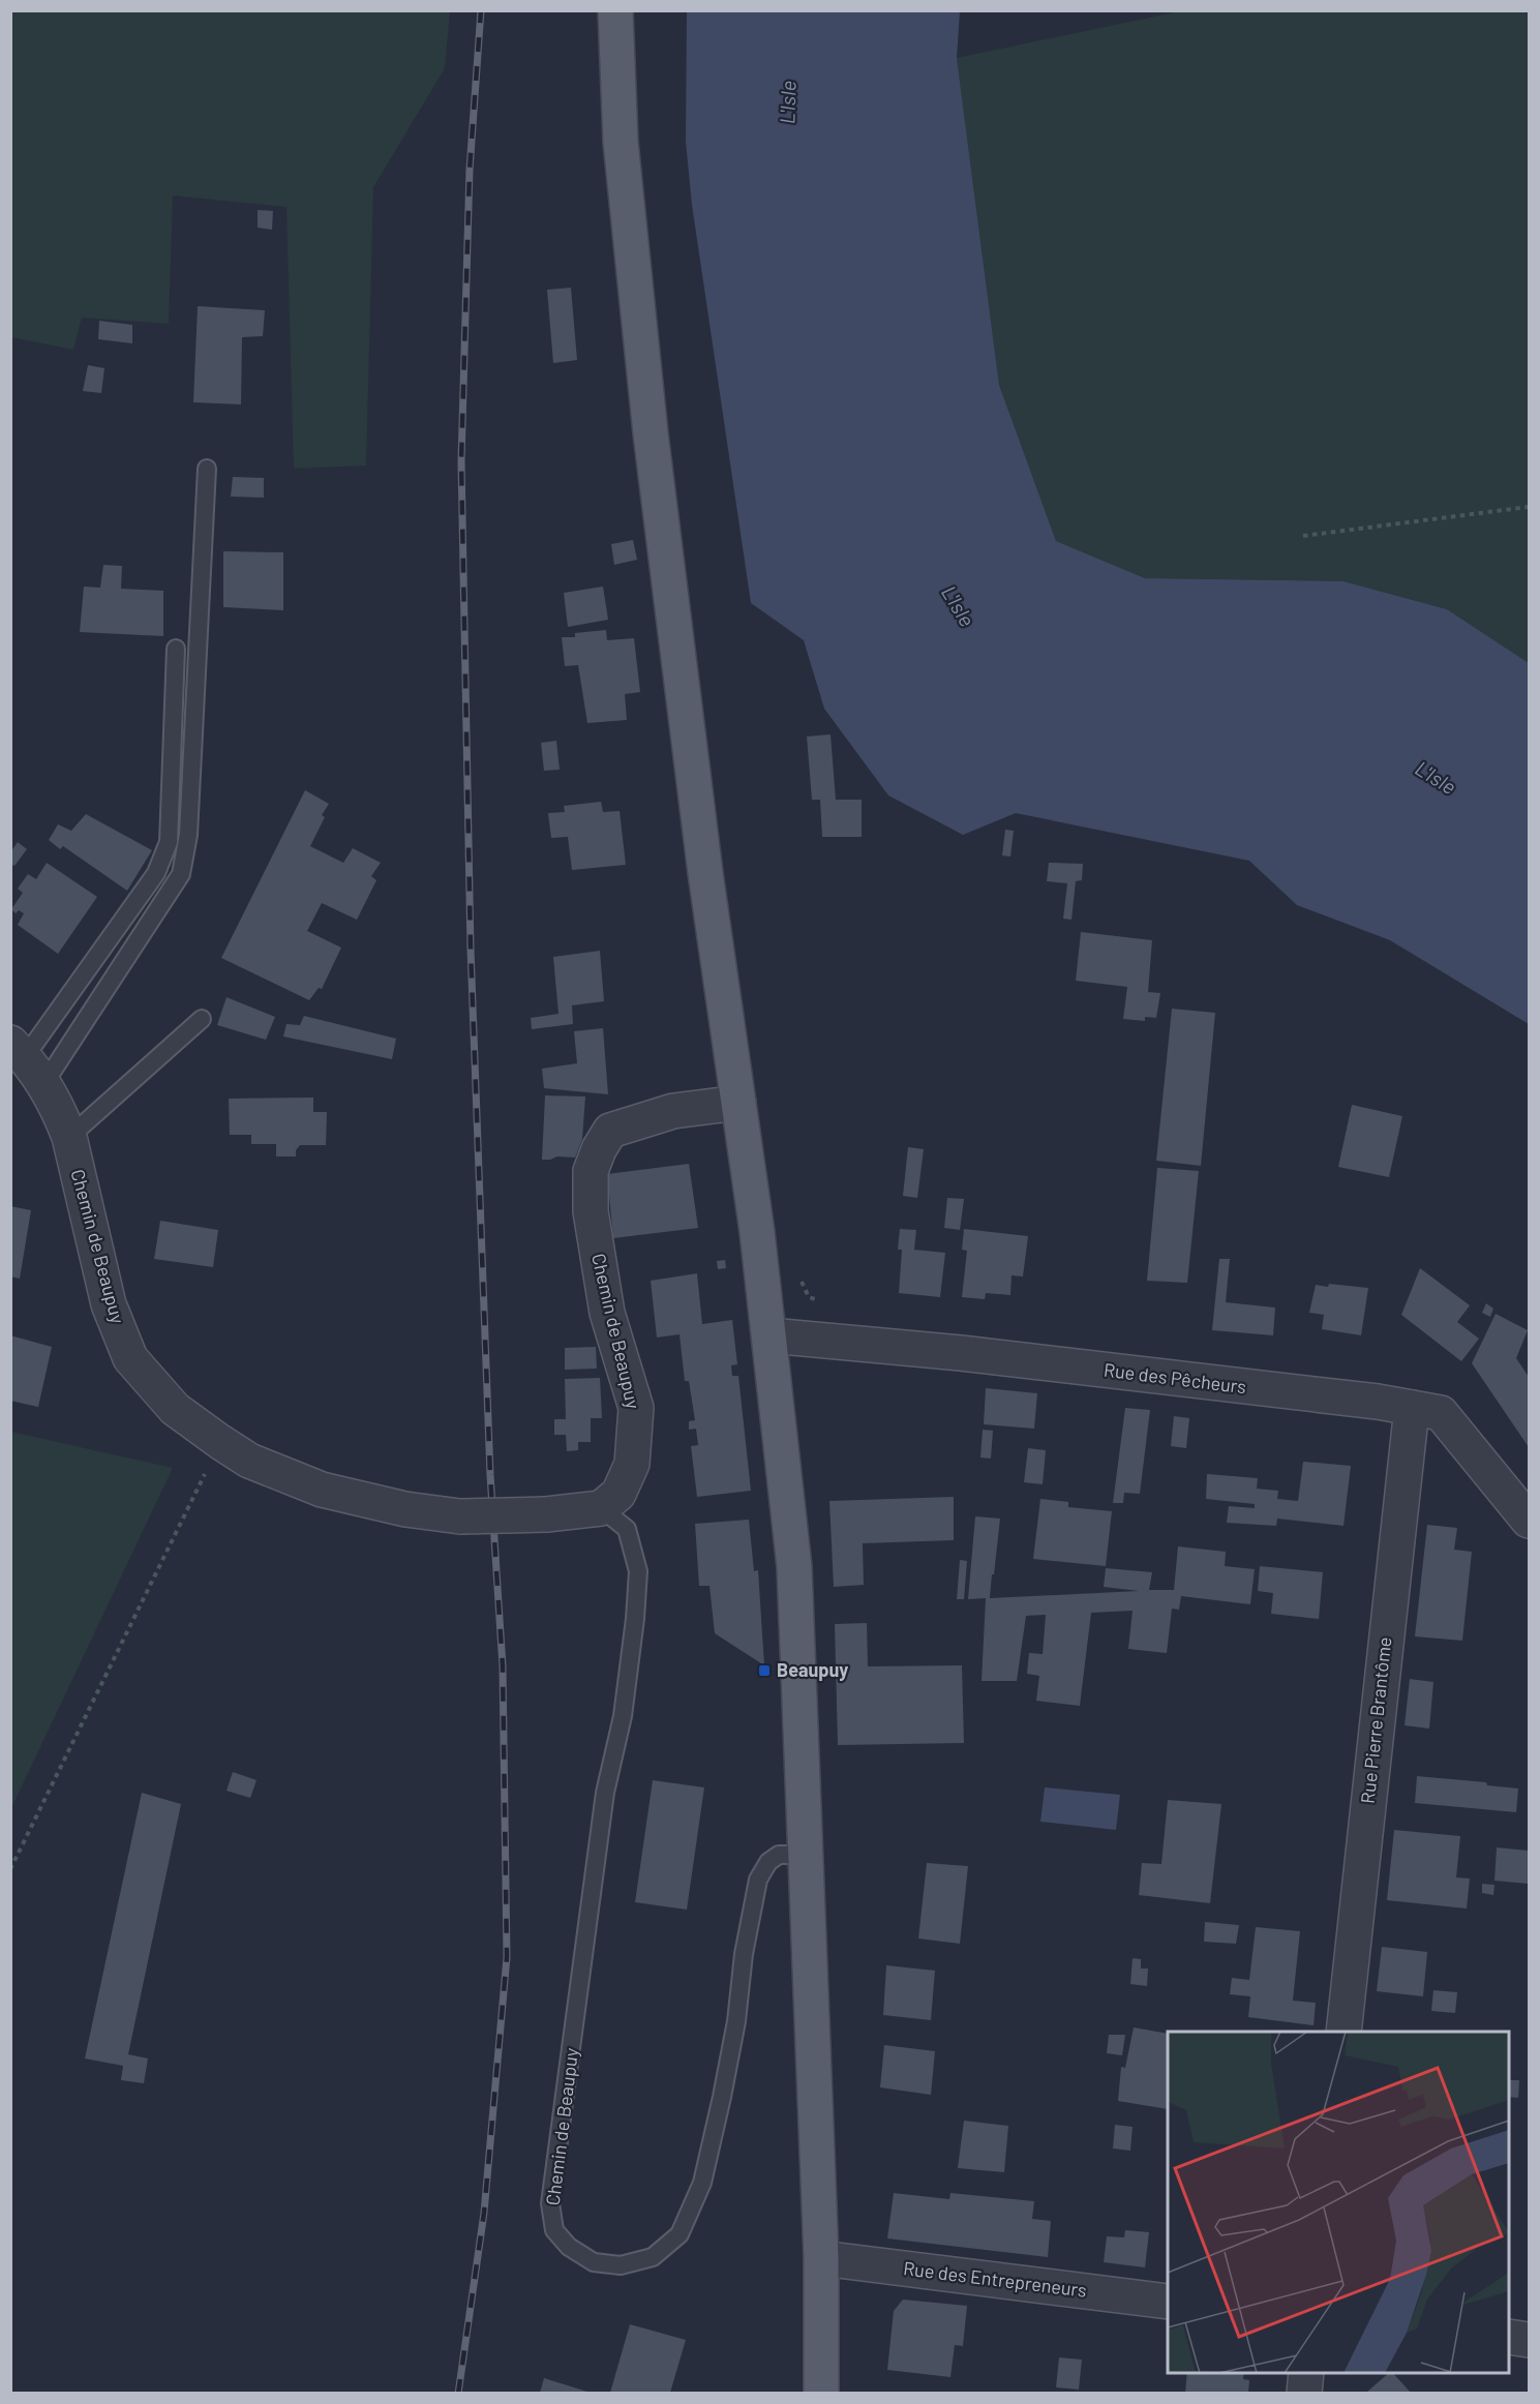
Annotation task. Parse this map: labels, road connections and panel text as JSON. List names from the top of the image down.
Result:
{
  "streets": {
    "street": [
      "Chemin de Beaupuy",
      "Rue des Pêcheurs",
      "Rue Pierre Brantôme",
      "Rue des Entrepreneurs"
    ]
  },
  "crossings": [
    ["Rue des Pêcheurs", "Rue Pierre Brantôme"]
  ],
  "water": ["L'Isle"],
  "places": {
    "transit": ["Beaupuy"]
  }
}
